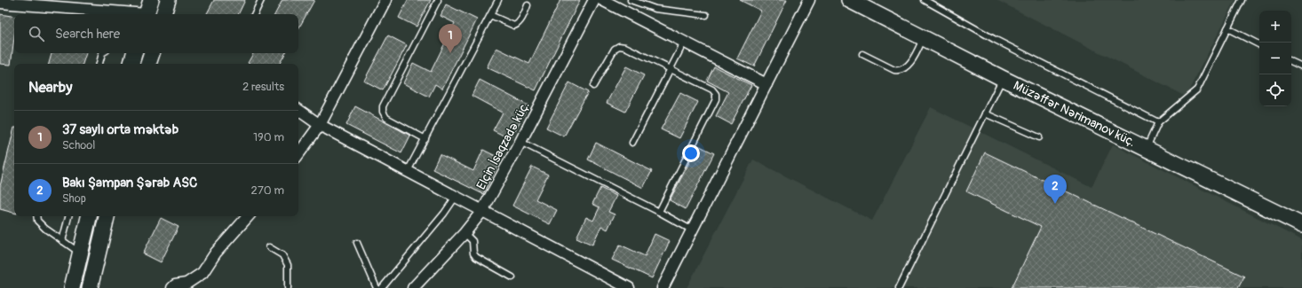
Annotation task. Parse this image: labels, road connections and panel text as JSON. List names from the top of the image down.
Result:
{
  "streets": {
    "main road": ["Müzəffər Nərimanov küç."],
    "street": ["Elçin İsaqzadə küç."]
  },
  "page": {
    "map_buttons": ["+", "−"],
    "search": "Search here",
    "pins": ["1", "2"],
    "heading": ["Nearby", "2 results"],
    "list": [
      {
        "mark": "1",
        "name": "37 saylı orta məktəb",
        "note": "School",
        "value": "190 m"
      },
      {
        "mark": "2",
        "name": "Bakı Şampan Şərab ASC",
        "note": "Shop",
        "value": "270 m"
      }
    ]
  }
}
